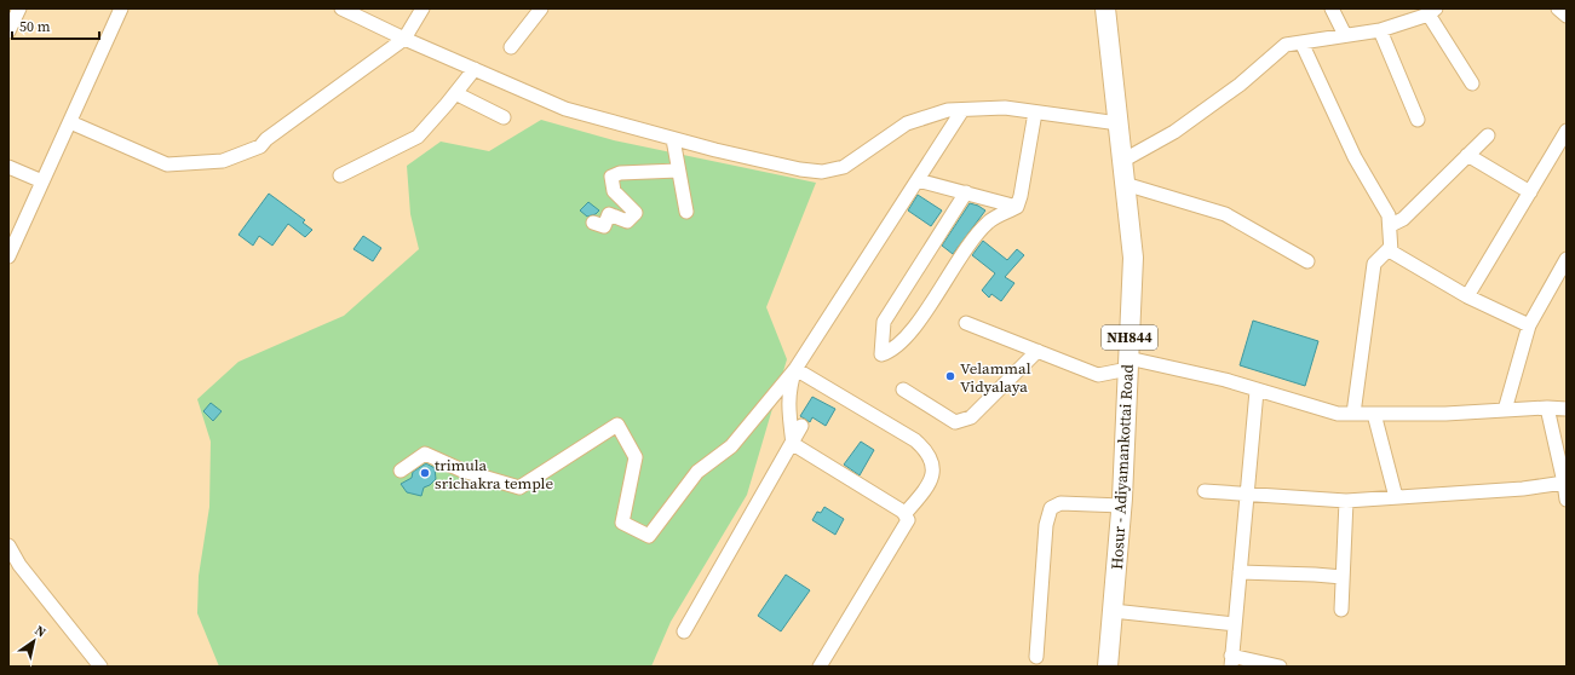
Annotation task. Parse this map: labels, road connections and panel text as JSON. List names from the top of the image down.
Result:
{
  "streets": {
    "highway": ["NH844", "Hosur - Adiyamankottai Road"]
  },
  "places": ["Velammal Vidyalaya", "trimula srichakra temple"],
  "scale_bar": "50 m",
  "north": "top right"
}
